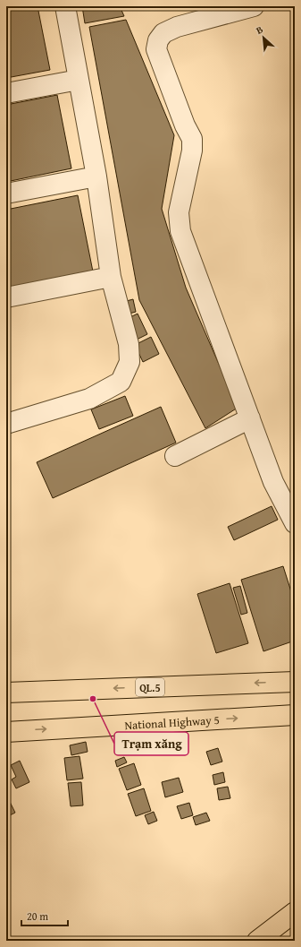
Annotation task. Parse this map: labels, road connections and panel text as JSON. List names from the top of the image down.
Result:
{
  "streets": {
    "main road": ["QL.5", "National Highway 5"]
  },
  "places": ["Trạm xăng"],
  "scale_bar": "20 m",
  "north": "top left"
}
